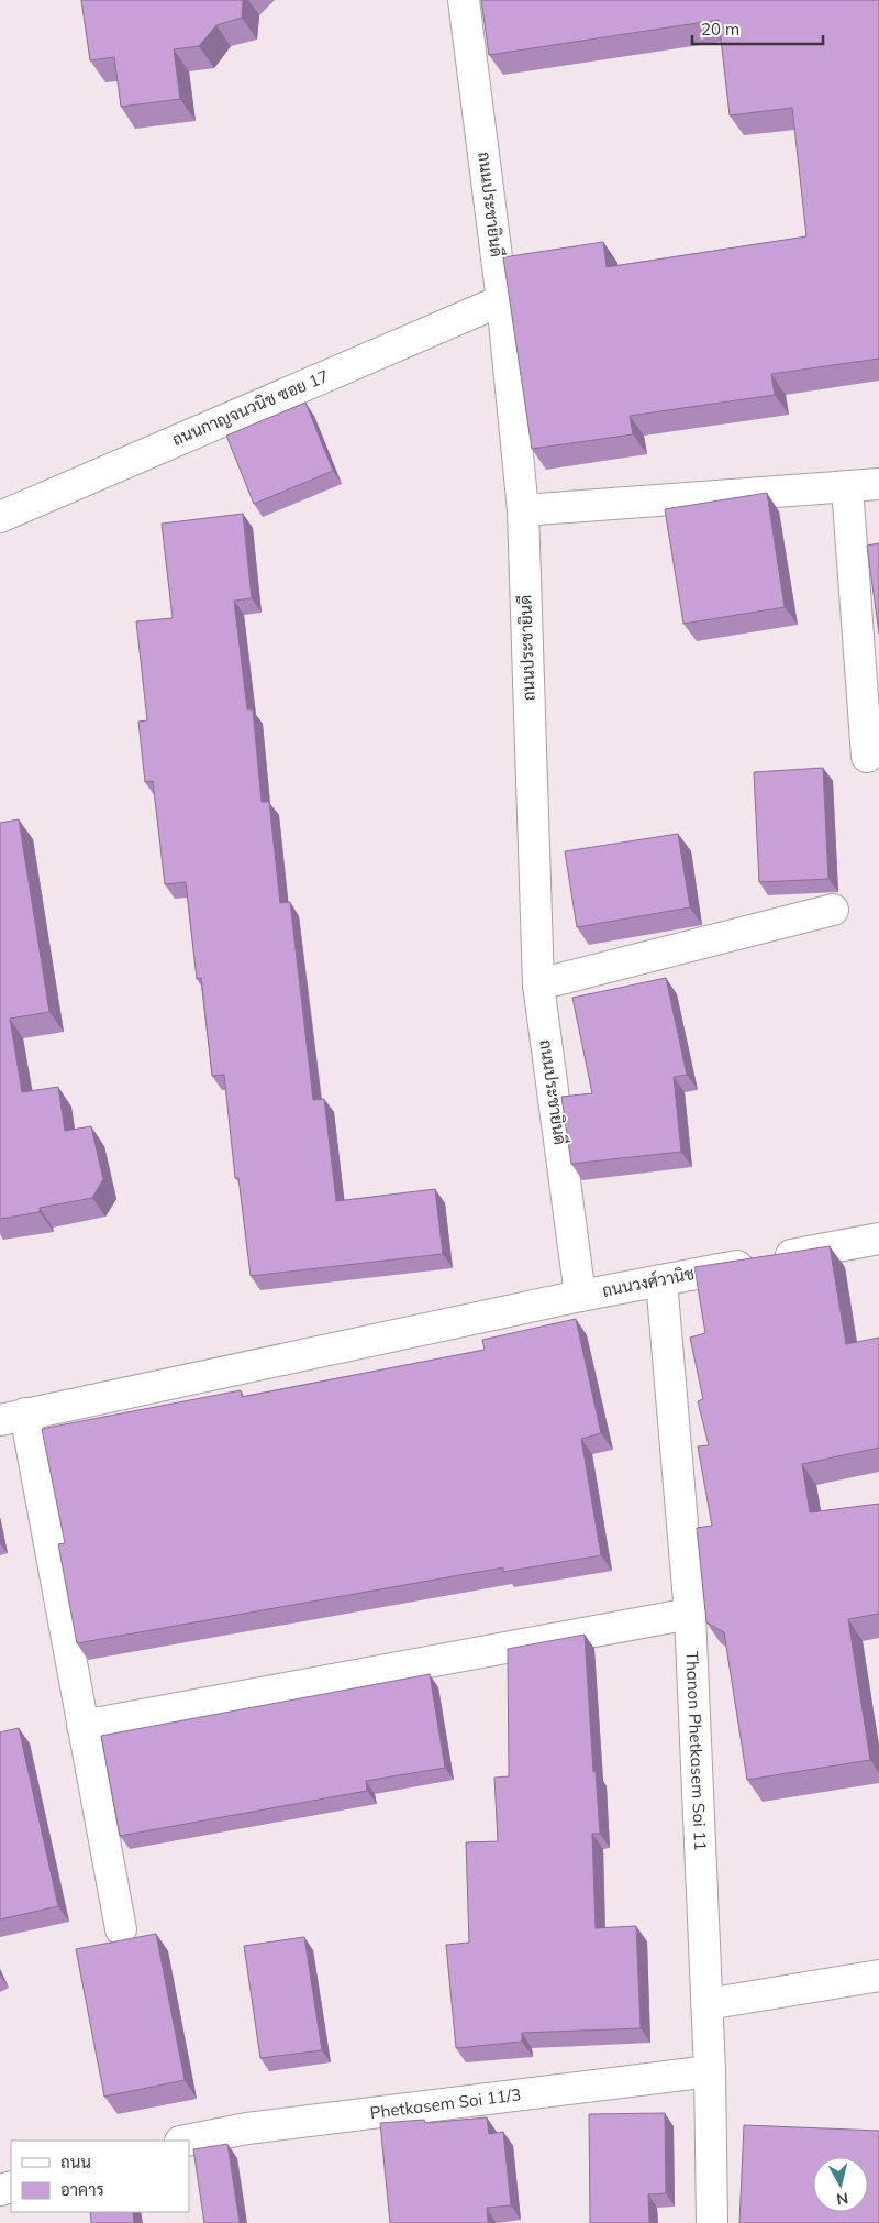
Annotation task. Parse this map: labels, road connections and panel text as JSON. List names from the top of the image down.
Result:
{
  "streets": {
    "street": [
      "ถนนประชายินดี",
      "ถนนกาญจนวนิช ซอย 17",
      "ถนนวงศ์วานิช",
      "Thanon Phetkasem Soi 11",
      "Phetkasem Soi 11/3"
    ]
  },
  "crossings": [
    ["ถนนประชายินดี", "ถนนกาญจนวนิช ซอย 17"],
    ["ถนนประชายินดี", "ถนนวงศ์วานิช"],
    ["ถนนวงศ์วานิช", "Thanon Phetkasem Soi 11"],
    ["Thanon Phetkasem Soi 11", "Phetkasem Soi 11/3"]
  ],
  "legend": ["ถนน", "อาคาร"],
  "scale_bar": "20 m",
  "north": "bottom"
}
